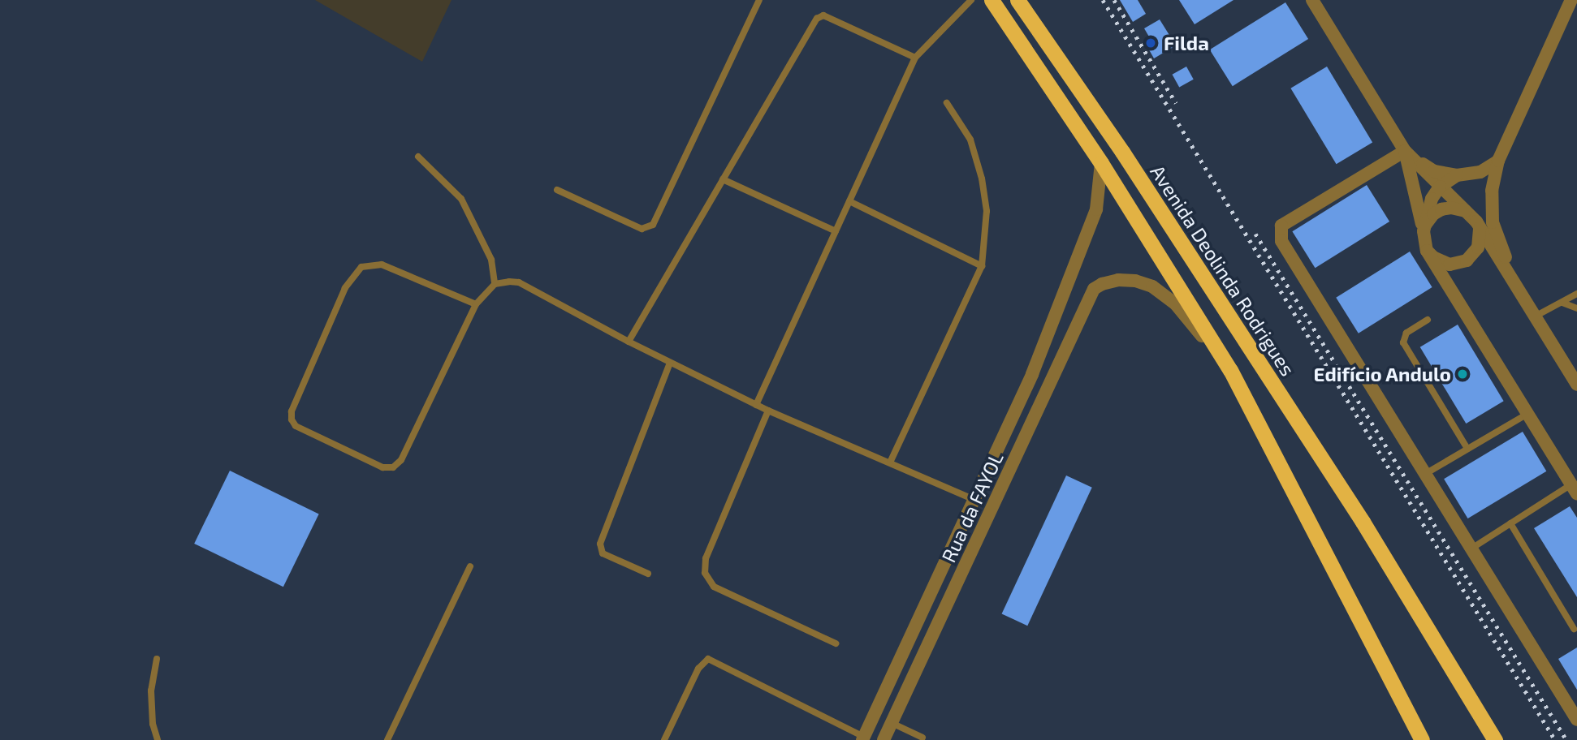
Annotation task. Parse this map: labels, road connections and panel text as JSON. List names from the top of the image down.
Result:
{
  "streets": {
    "highway": ["Avenida Deolinda Rodrigues"],
    "street": ["Rua da FAYOL"]
  },
  "places": ["Filda", "Edifício Andulo"]
}
